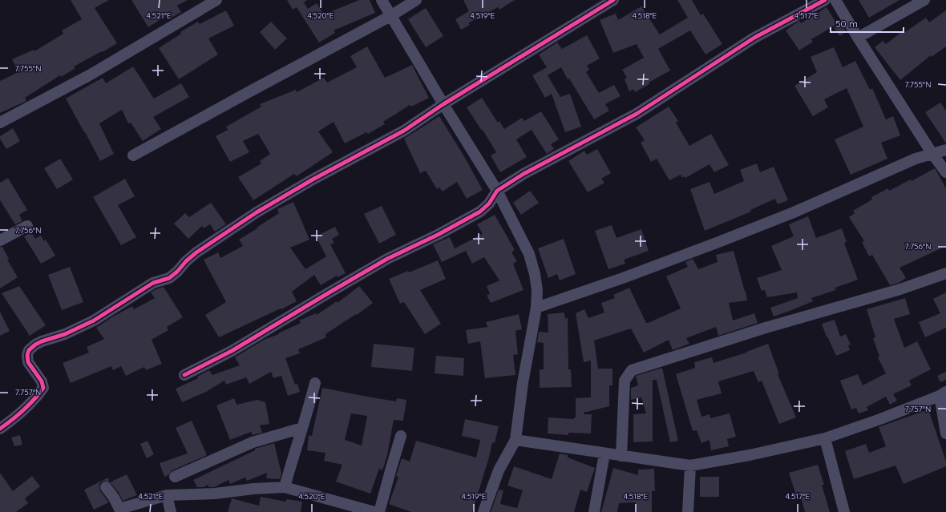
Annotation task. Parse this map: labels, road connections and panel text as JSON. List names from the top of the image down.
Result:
{
  "scale_bar": "50 m",
  "coordinates": [
    "4.521°E",
    "4.520°E",
    "4.519°E",
    "4.518°E",
    "4.517°E",
    "7.755°N",
    "7.756°N",
    "7.757°N"
  ]
}
